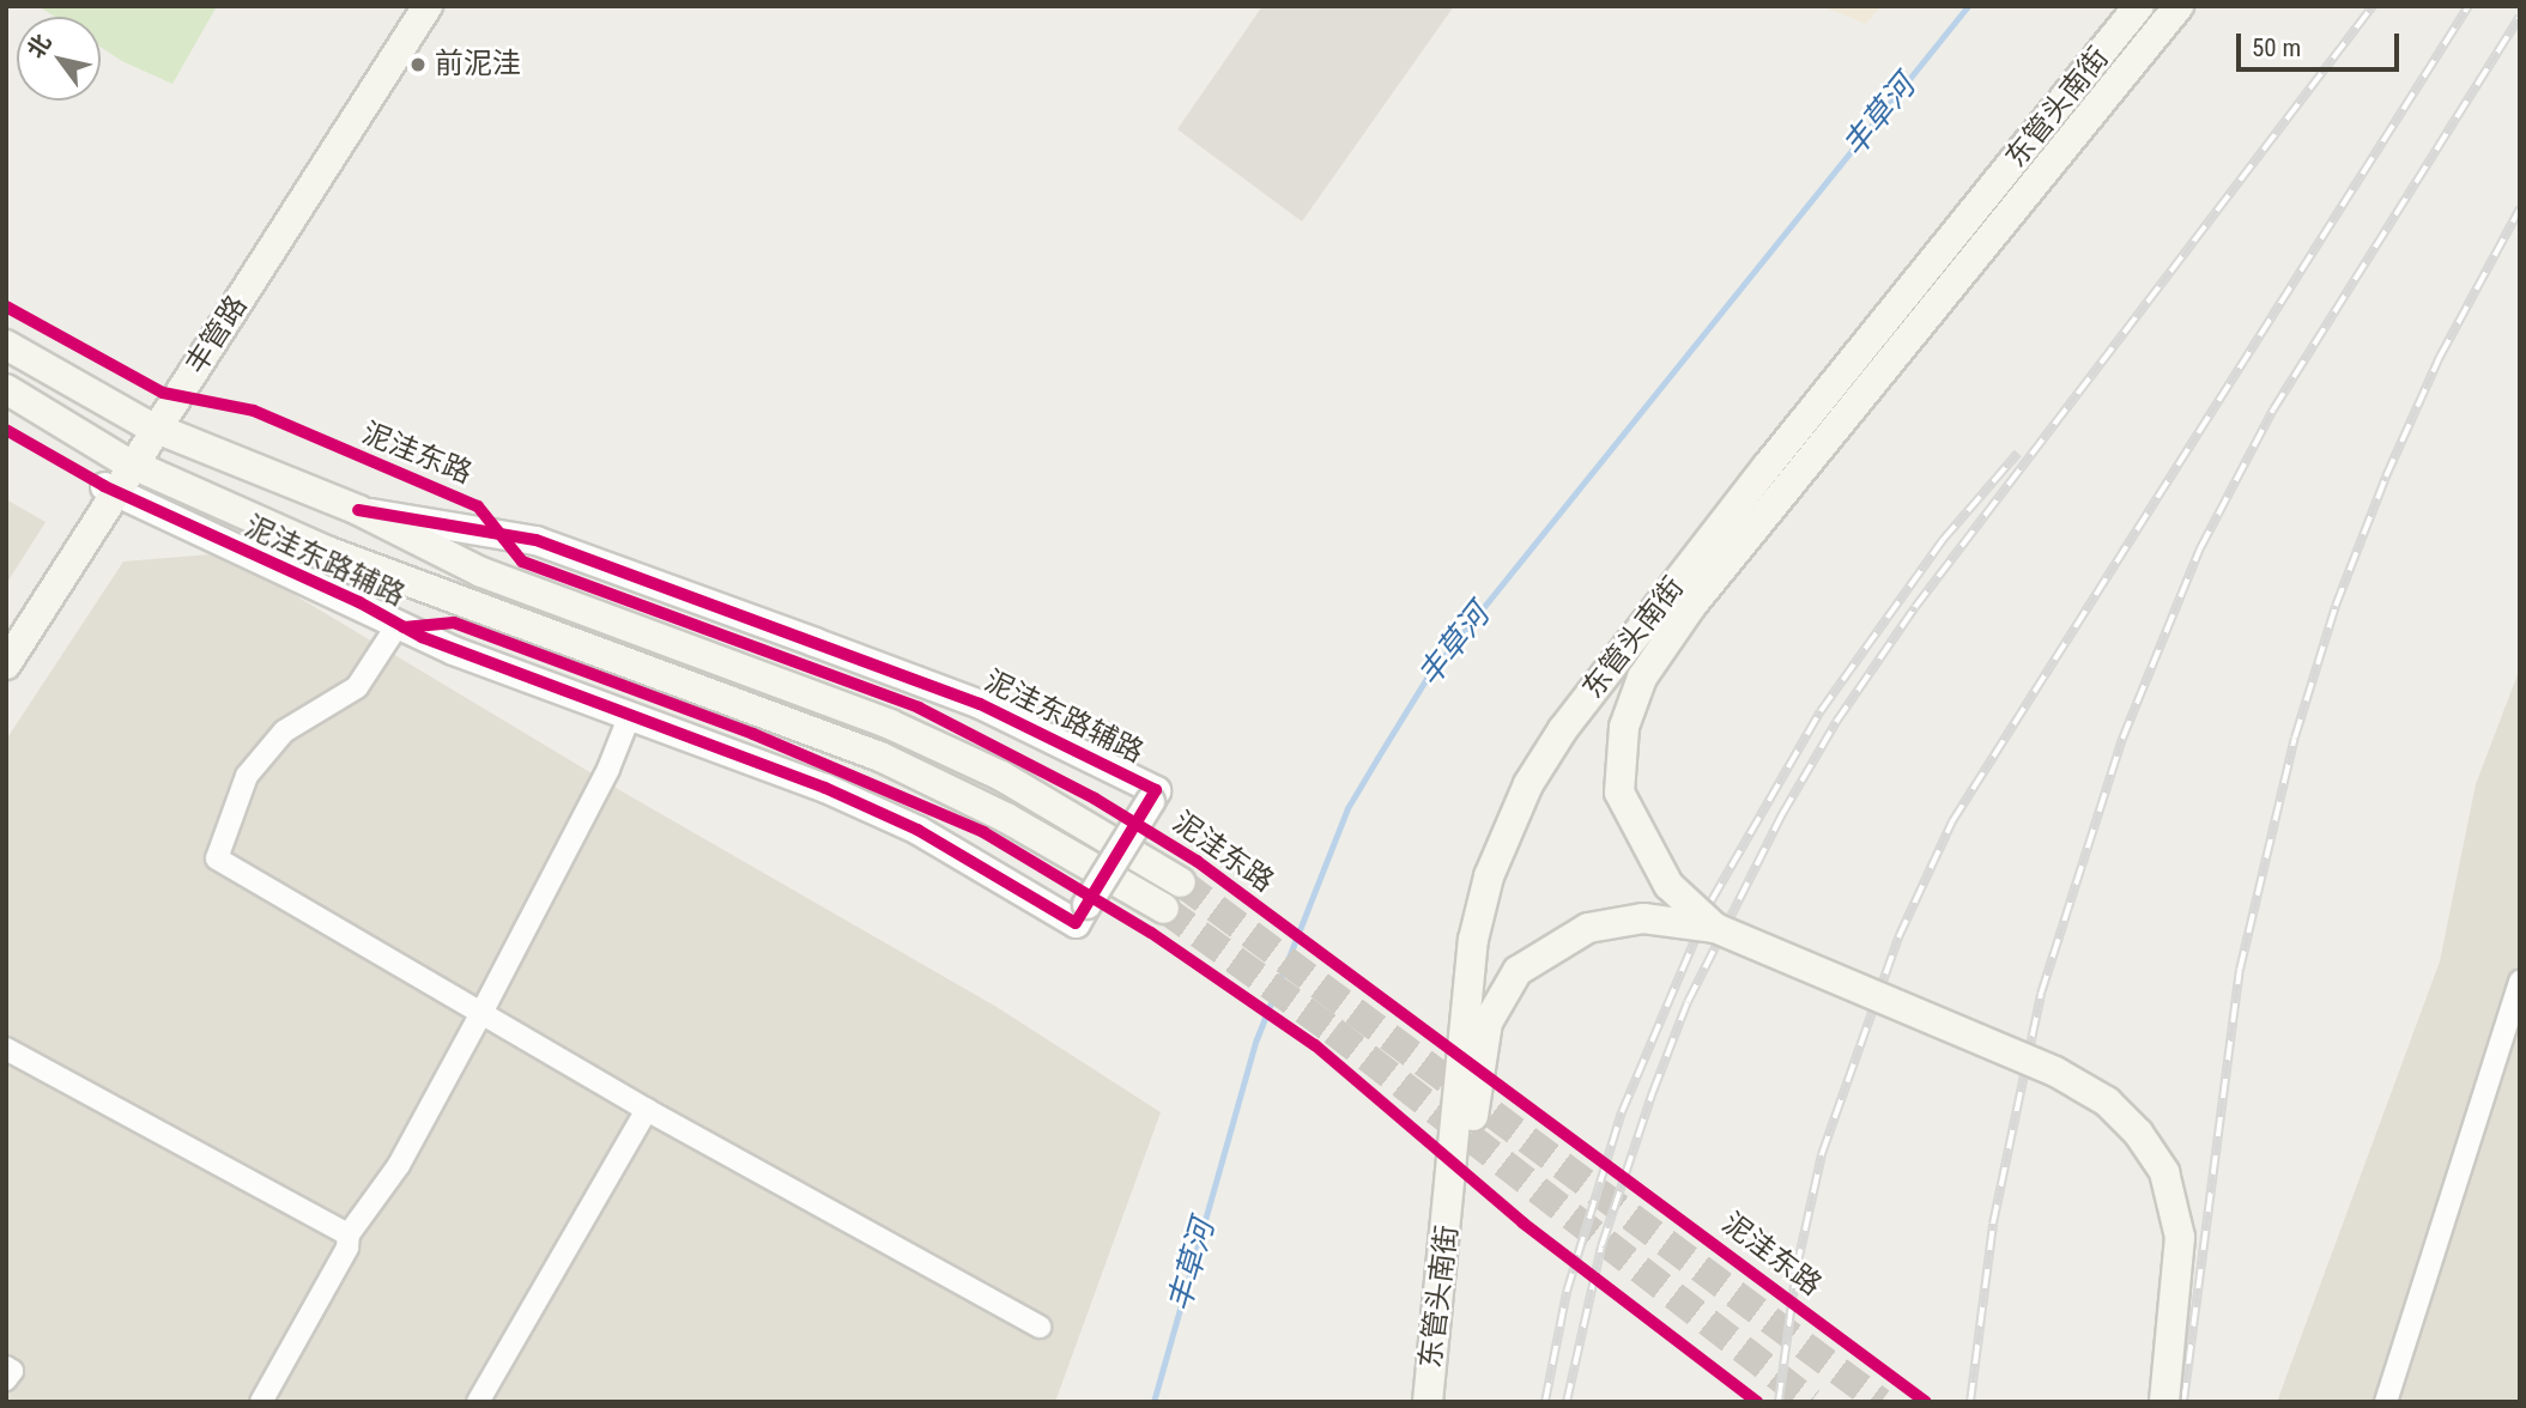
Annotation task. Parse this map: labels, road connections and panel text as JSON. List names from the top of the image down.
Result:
{
  "streets": {
    "main road": ["东管头南街", "丰管路", "泥洼东路"],
    "street": ["泥洼东路辅路"]
  },
  "crossings": [
    ["丰管路", "泥洼东路"],
    ["丰管路", "泥洼东路辅路"],
    ["泥洼东路", "泥洼东路辅路"]
  ],
  "water": ["丰草河"],
  "places": ["前泥洼"],
  "scale_bar": "50 m",
  "north": "top left"
}
